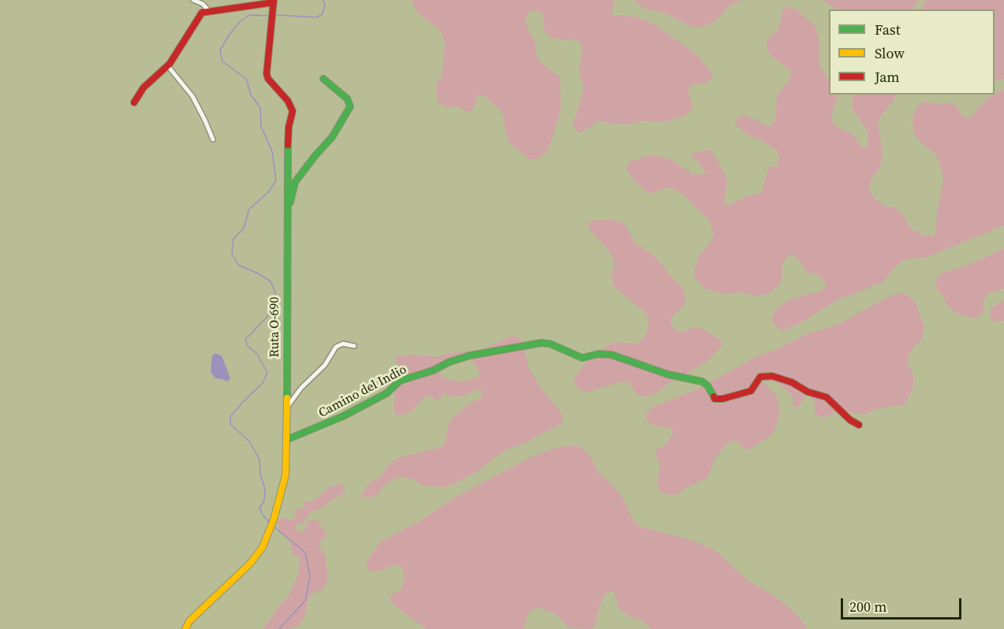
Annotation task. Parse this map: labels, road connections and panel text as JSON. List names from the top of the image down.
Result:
{
  "streets": {
    "street": ["Ruta O-690", "Camino del Indio"]
  },
  "crossings": [
    ["Ruta O-690", "Camino del Indio"]
  ],
  "legend": ["Fast", "Slow", "Jam"],
  "scale_bar": "200 m"
}
